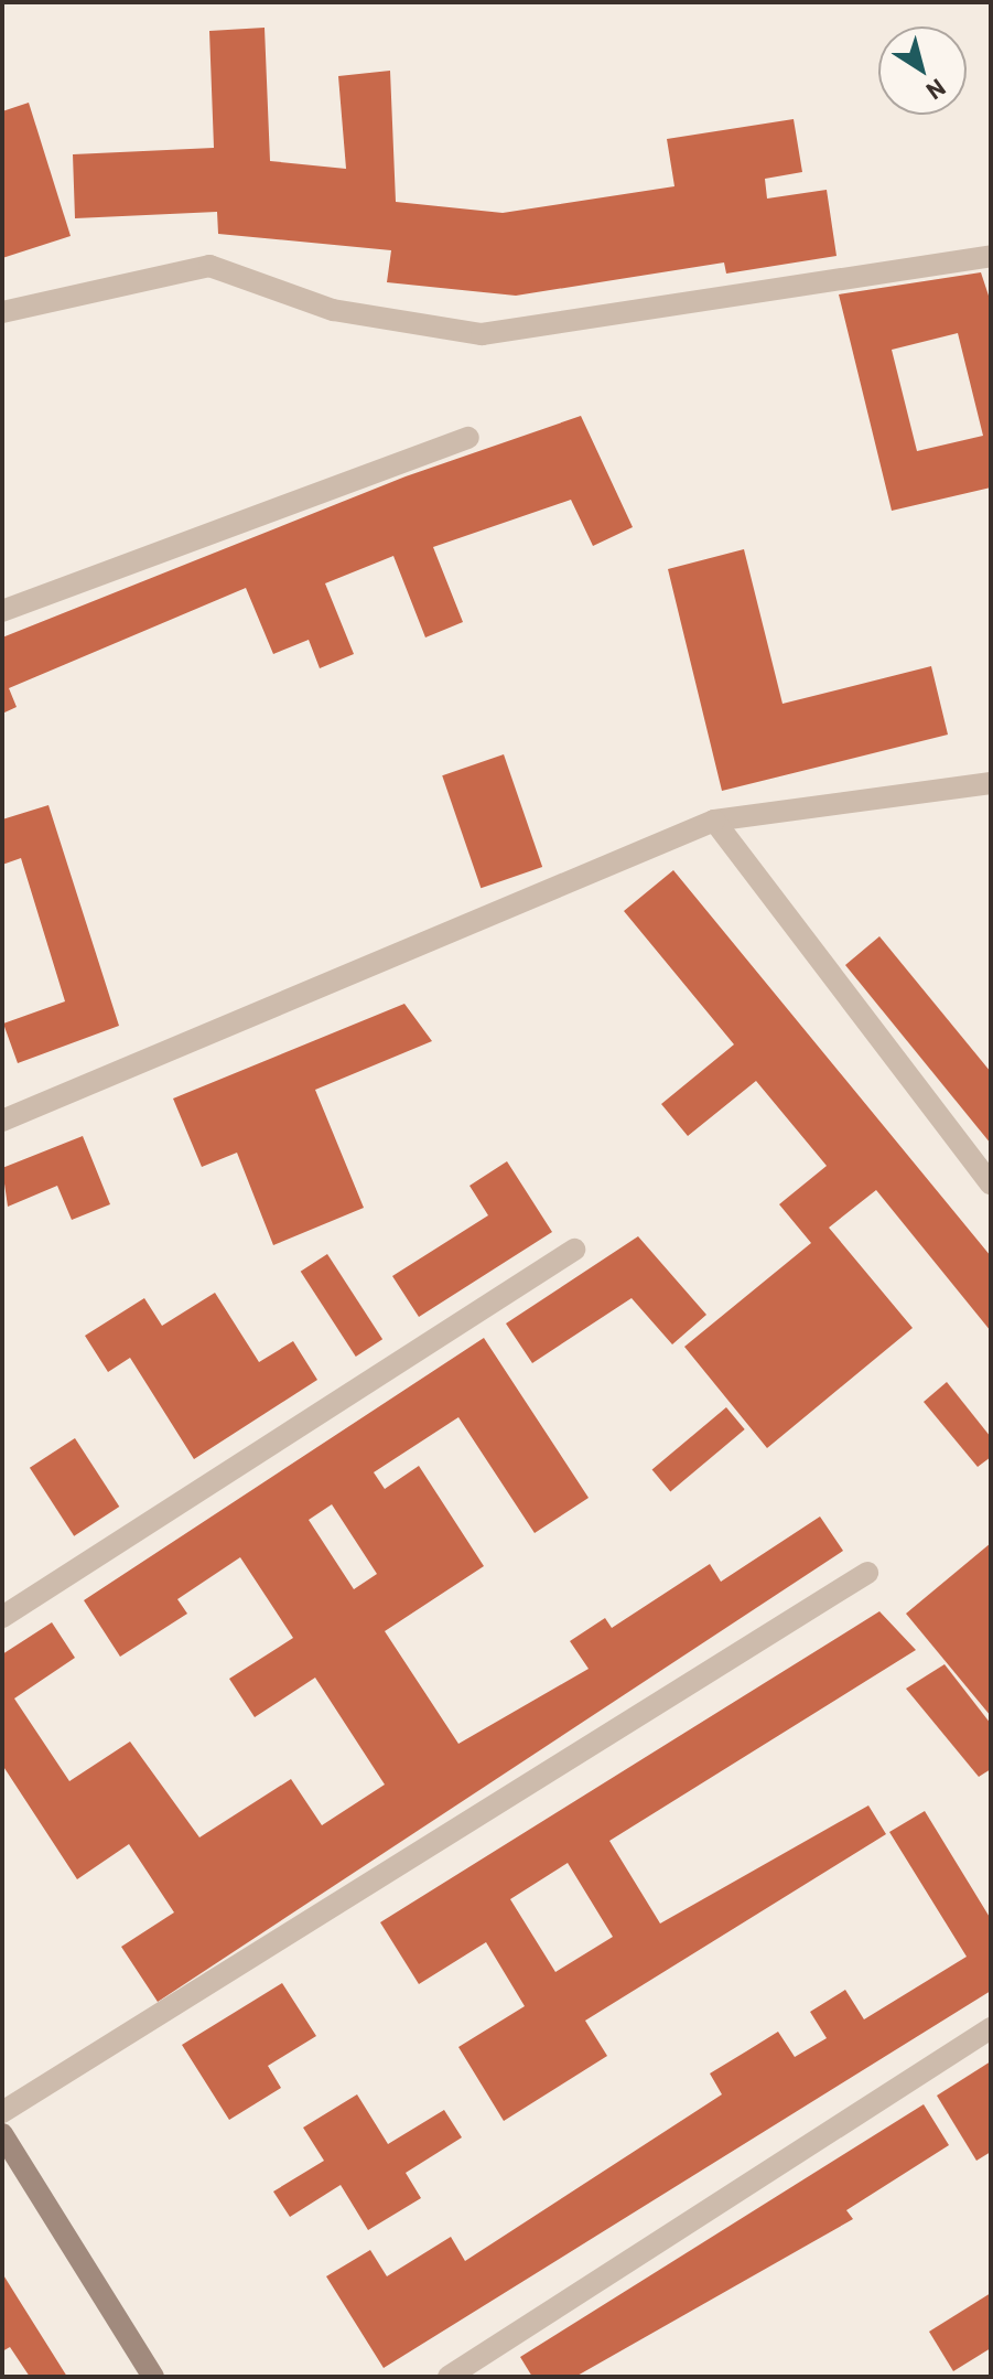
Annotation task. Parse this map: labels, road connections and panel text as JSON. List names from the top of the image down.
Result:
{
  "north": "bottom right"
}
